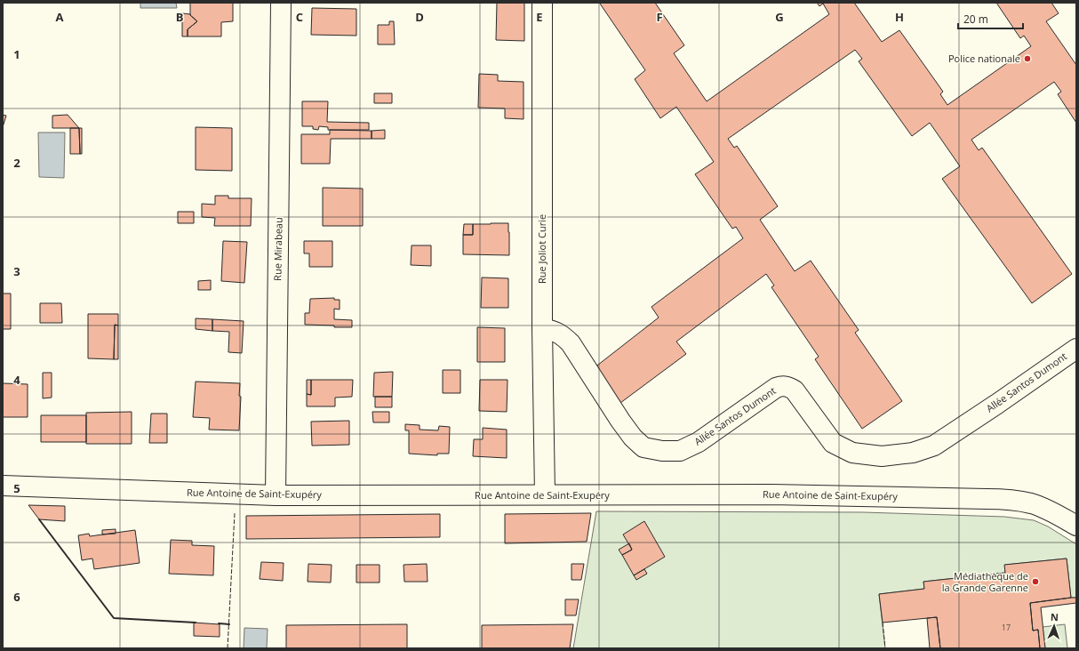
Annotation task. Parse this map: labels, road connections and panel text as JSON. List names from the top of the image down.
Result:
{
  "streets": {
    "street": [
      "Rue Mirabeau",
      "Rue Joliot Curie",
      "Allée Santos Dumont",
      "Rue Antoine de Saint-Exupéry"
    ]
  },
  "crossings": [
    ["Rue Mirabeau", "Rue Antoine de Saint-Exupéry"],
    ["Rue Joliot Curie", "Allée Santos Dumont"],
    ["Rue Joliot Curie", "Rue Antoine de Saint-Exupéry"]
  ],
  "places": ["Police nationale", "Médiathèque de la Grande Garenne"],
  "house_numbers": ["17"],
  "scale_bar": "20 m",
  "north": "top",
  "grid": {
    "columns": [
      "A",
      "B",
      "C",
      "D",
      "E",
      "F",
      "G",
      "H"
    ],
    "rows": [
      "1",
      "2",
      "3",
      "4",
      "5",
      "6"
    ]
  }
}
